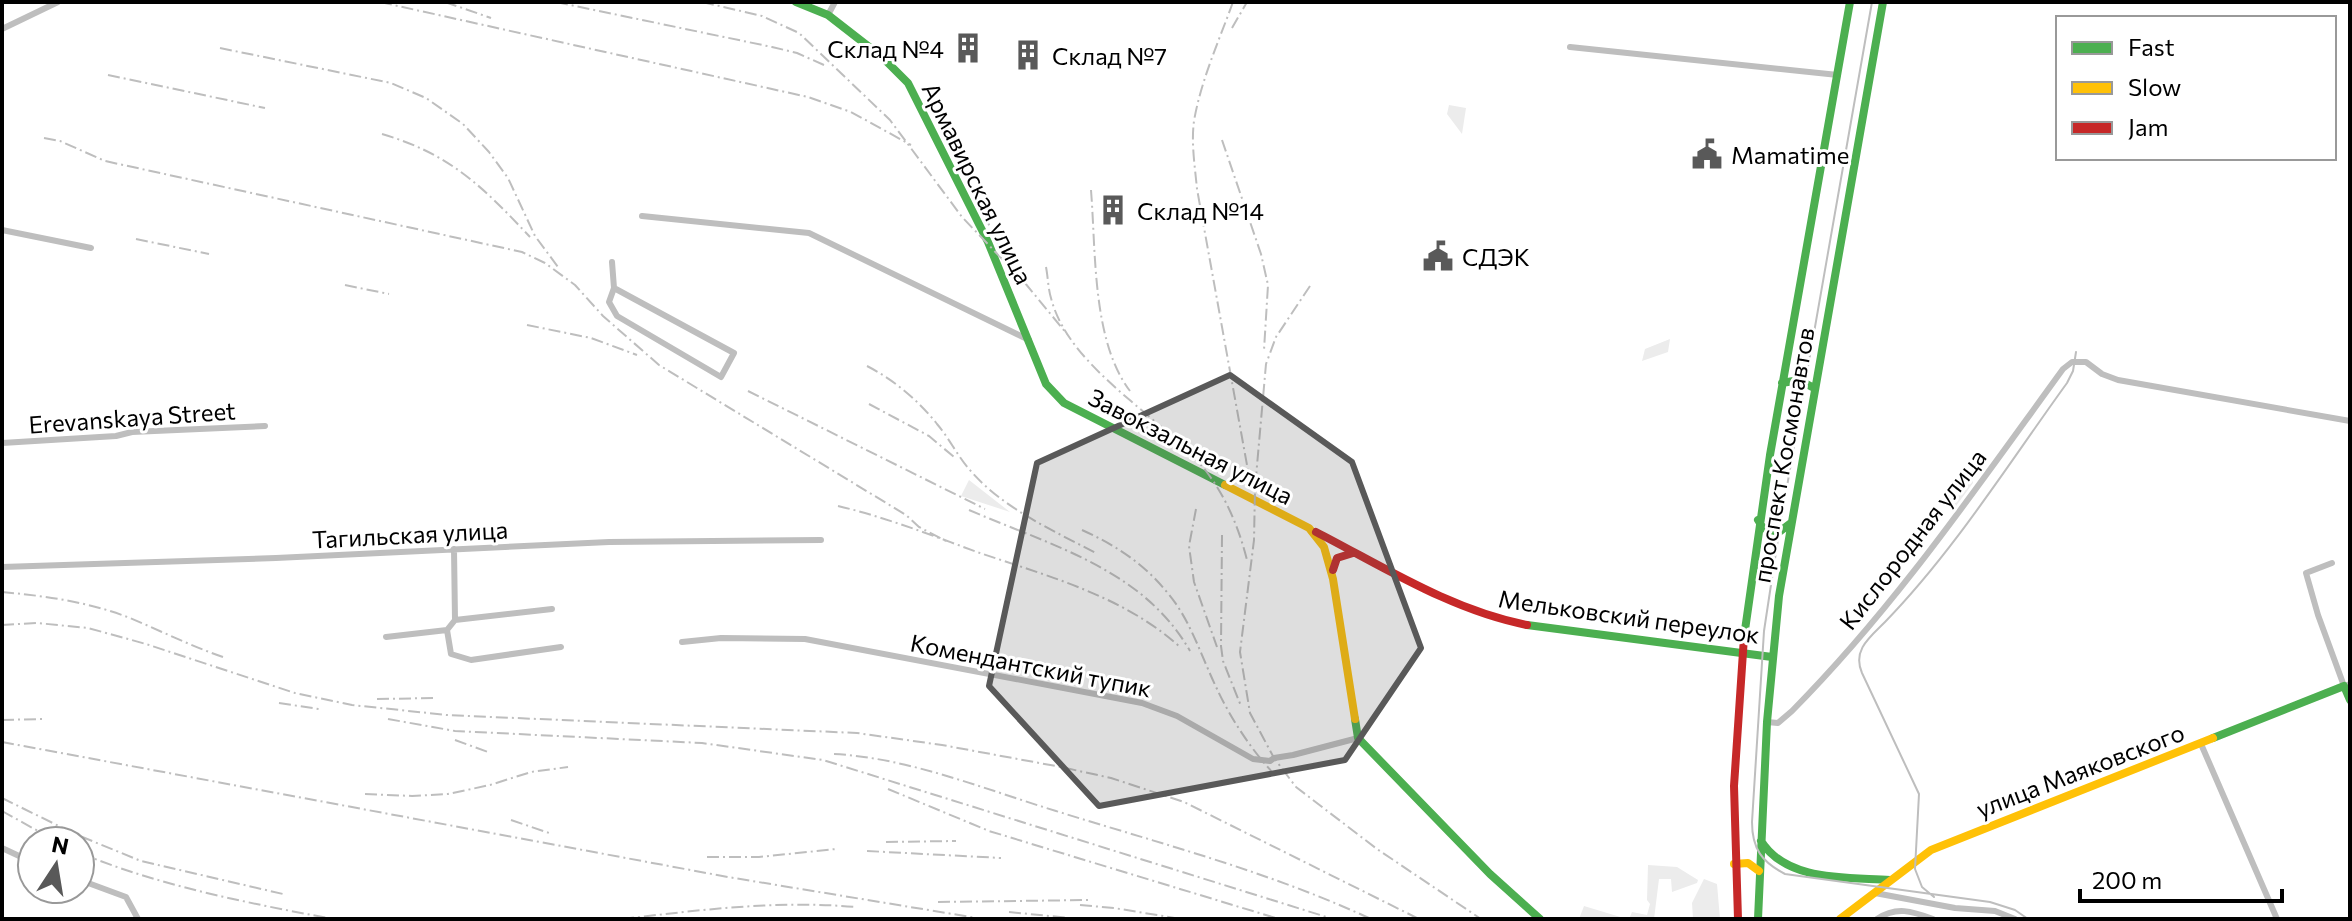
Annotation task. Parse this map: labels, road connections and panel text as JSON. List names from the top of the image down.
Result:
{
  "streets": {
    "main road": [
      "Армавирская улица",
      "Завокзальная улица",
      "проспект Космонавтов",
      "Мельковский переулок",
      "улица Маяковского"
    ],
    "street": [
      "Erevanskaya Street",
      "Тагильская улица",
      "Кислородная улица",
      "Комендантский тупик"
    ]
  },
  "crossings": [
    ["Армавирская улица", "Завокзальная улица"],
    ["Завокзальная улица", "Мельковский переулок"],
    ["Завокзальная улица", "Комендантский тупик"],
    ["проспект Космонавтов", "Кислородная улица"],
    ["проспект Космонавтов", "Мельковский переулок"]
  ],
  "places": {
    "building": ["Склад №4", "Склад №7", "Склад №14"],
    "public building": ["Mamatime", "СДЭК"]
  },
  "legend": ["Fast", "Slow", "Jam"],
  "scale_bar": "200 m",
  "north": "top"
}
